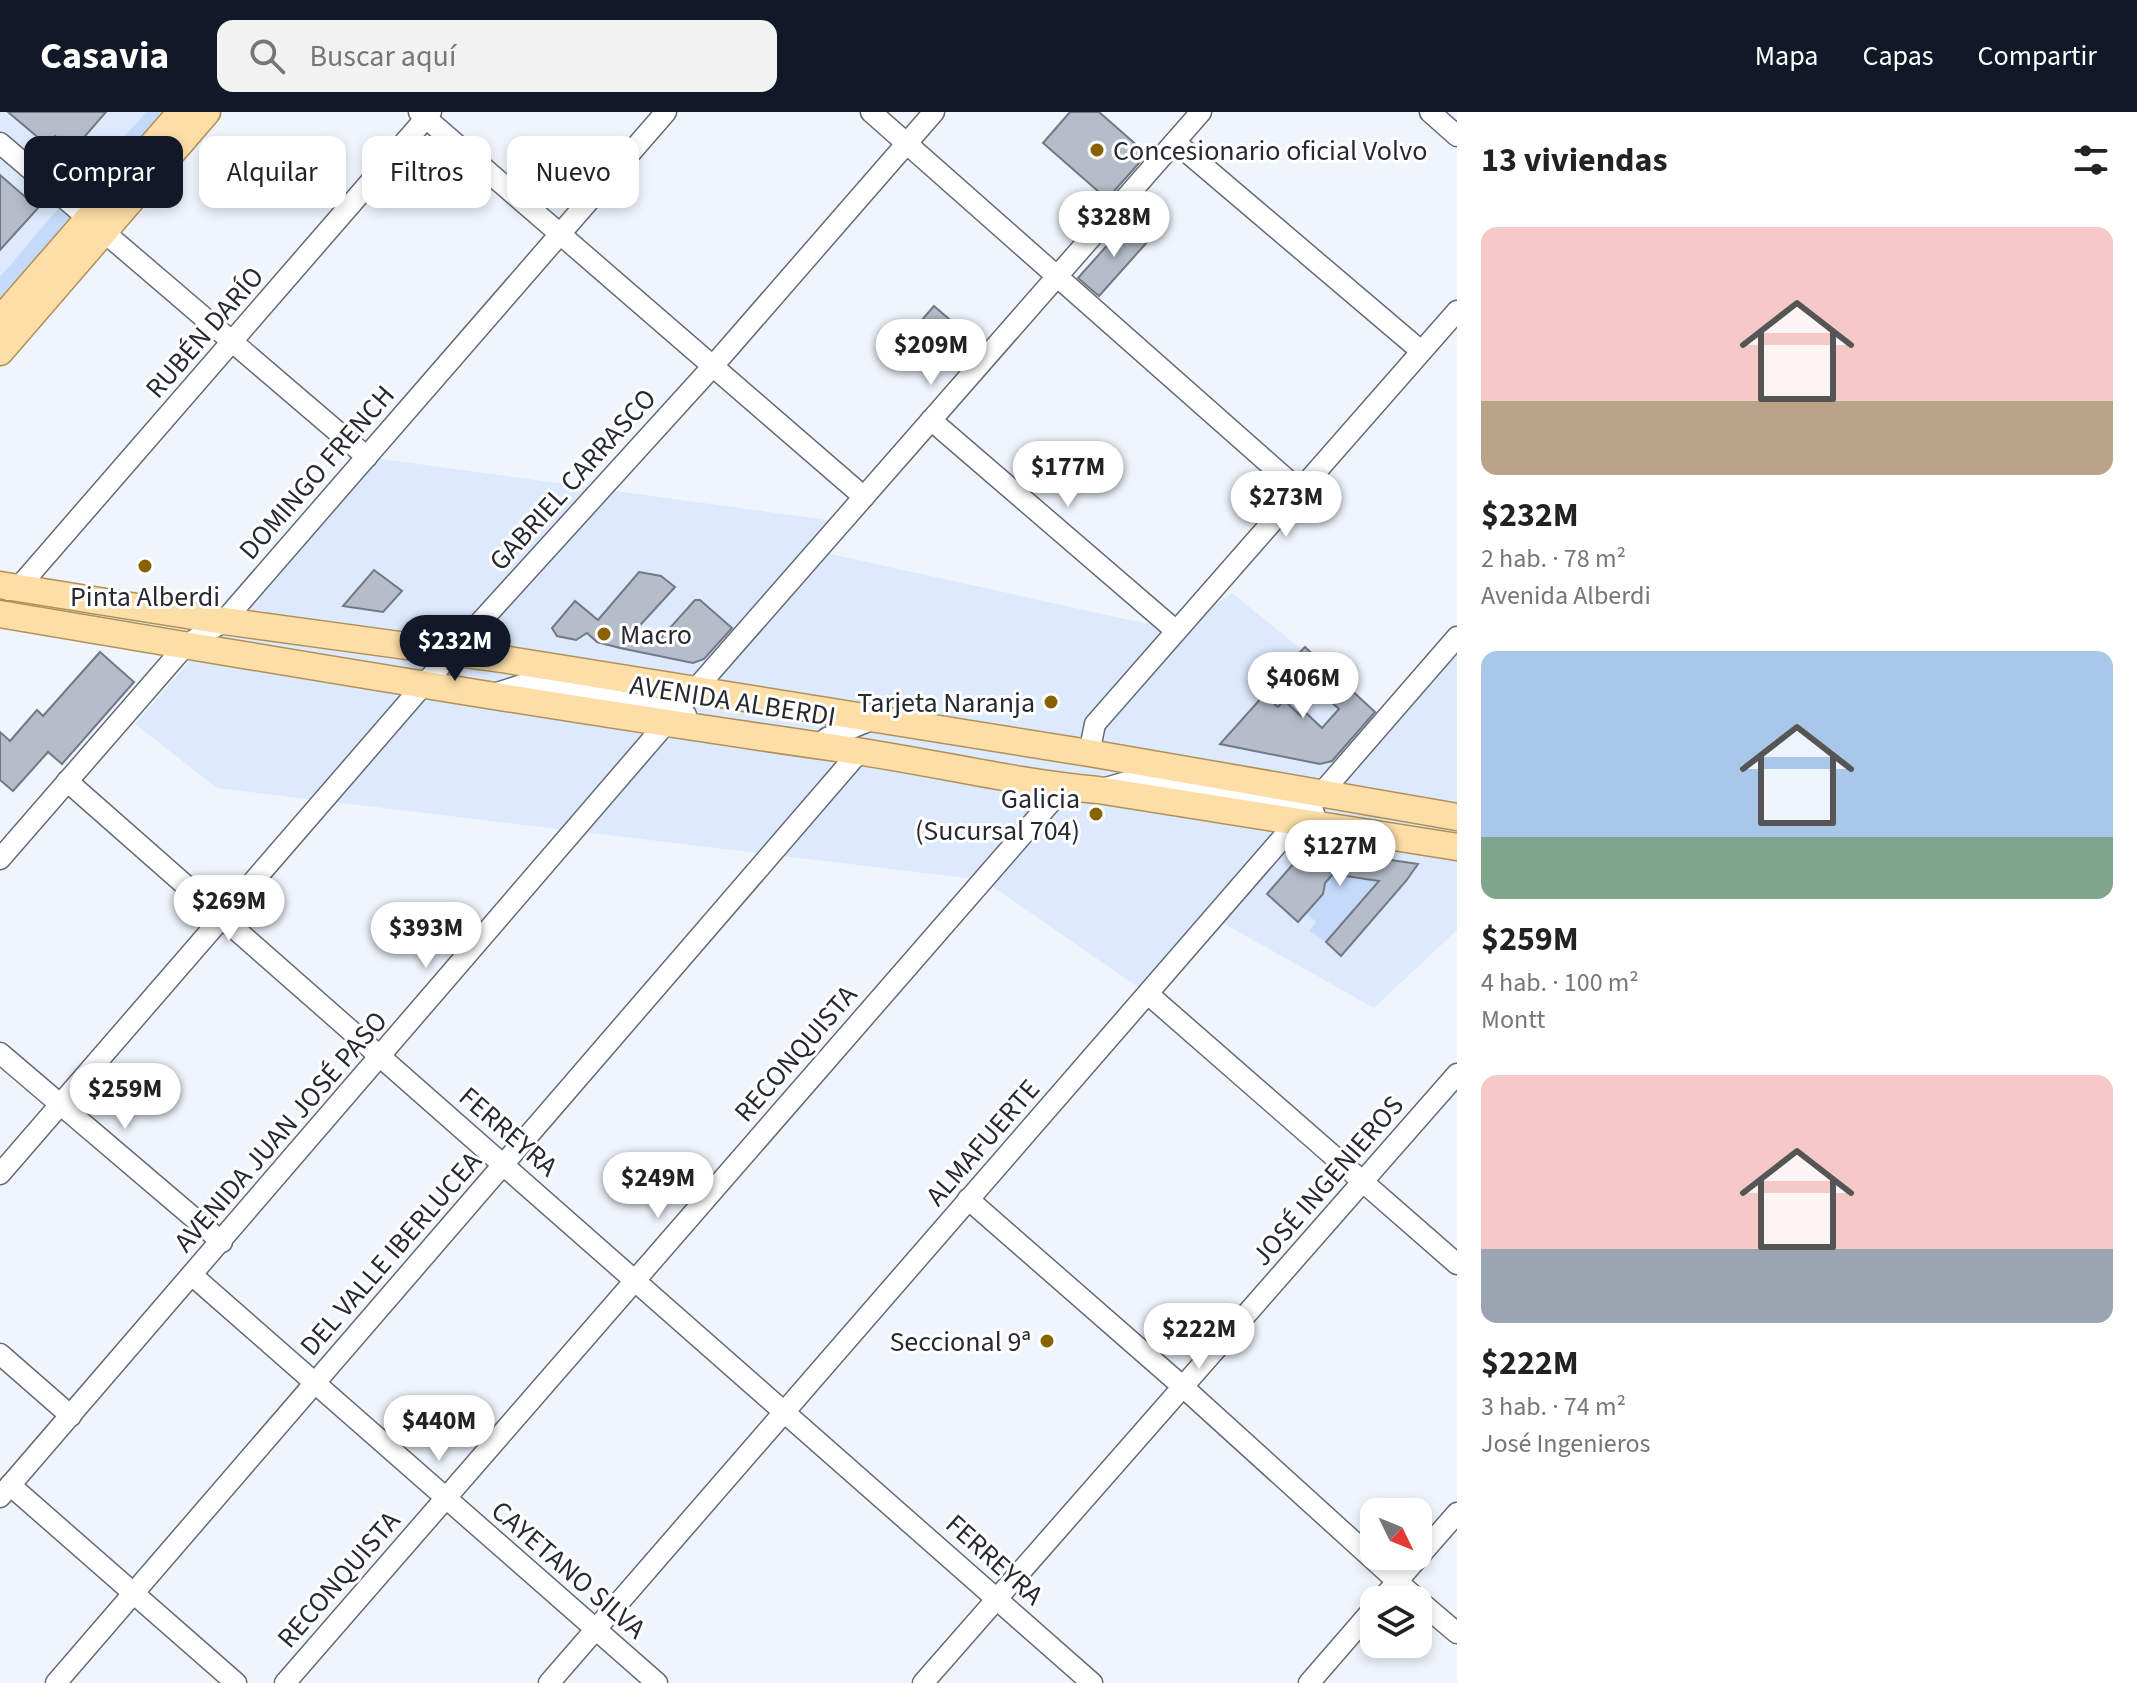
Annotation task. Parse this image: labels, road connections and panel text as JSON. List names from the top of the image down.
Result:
{
  "streets": {
    "main road": ["AVENIDA ALBERDI"],
    "street": [
      "RUBÉN DARÍO",
      "DOMINGO FRENCH",
      "GABRIEL CARRASCO",
      "RECONQUISTA",
      "AVENIDA JUAN JOSÉ PASO",
      "FERREYRA",
      "ALMAFUERTE",
      "JOSÉ INGENIEROS",
      "DEL VALLE IBERLUCEA",
      "CAYETANO SILVA"
    ]
  },
  "crossings": [
    ["RUBÉN DARÍO", "AVENIDA ALBERDI"],
    ["DOMINGO FRENCH", "AVENIDA ALBERDI"],
    ["DOMINGO FRENCH", "FERREYRA"],
    ["GABRIEL CARRASCO", "AVENIDA ALBERDI"],
    ["GABRIEL CARRASCO", "FERREYRA"],
    ["AVENIDA ALBERDI", "RECONQUISTA"],
    ["AVENIDA ALBERDI", "AVENIDA JUAN JOSÉ PASO"],
    ["AVENIDA ALBERDI", "ALMAFUERTE"],
    ["AVENIDA ALBERDI", "DEL VALLE IBERLUCEA"],
    ["RECONQUISTA", "FERREYRA"],
    ["RECONQUISTA", "CAYETANO SILVA"],
    ["AVENIDA JUAN JOSÉ PASO", "FERREYRA"],
    ["AVENIDA JUAN JOSÉ PASO", "CAYETANO SILVA"],
    ["FERREYRA", "ALMAFUERTE"],
    ["FERREYRA", "JOSÉ INGENIEROS"],
    ["FERREYRA", "DEL VALLE IBERLUCEA"],
    ["ALMAFUERTE", "CAYETANO SILVA"],
    ["DEL VALLE IBERLUCEA", "CAYETANO SILVA"]
  ],
  "places": [
    "Concesionario oficial Volvo",
    "Pinta Alberdi",
    "Macro",
    "Tarjeta Naranja",
    "Galicia (Sucursal 704)",
    "Seccional 9ª"
  ],
  "north": "bottom right",
  "page": {
    "header": "Casavia",
    "search": "Buscar aquí",
    "nav": ["Mapa", "Capas", "Compartir"],
    "heading": "13 viviendas",
    "chip": [
      "Comprar",
      "Alquilar",
      "Filtros",
      "Nuevo"
    ],
    "price": [
      "$328M",
      "$209M",
      "$177M",
      "$273M",
      "$232M",
      "$406M",
      "$127M",
      "$269M",
      "$393M",
      "$259M",
      "$249M",
      "$222M",
      "$440M"
    ],
    "list": [
      {
        "name": "$232M",
        "note": "2 hab. · 78 m² · Avenida Alberdi"
      },
      {
        "name": "$259M",
        "note": "4 hab. · 100 m² · Montt"
      },
      {
        "name": "$222M",
        "note": "3 hab. · 74 m² · José Ingenieros"
      }
    ]
  }
}
